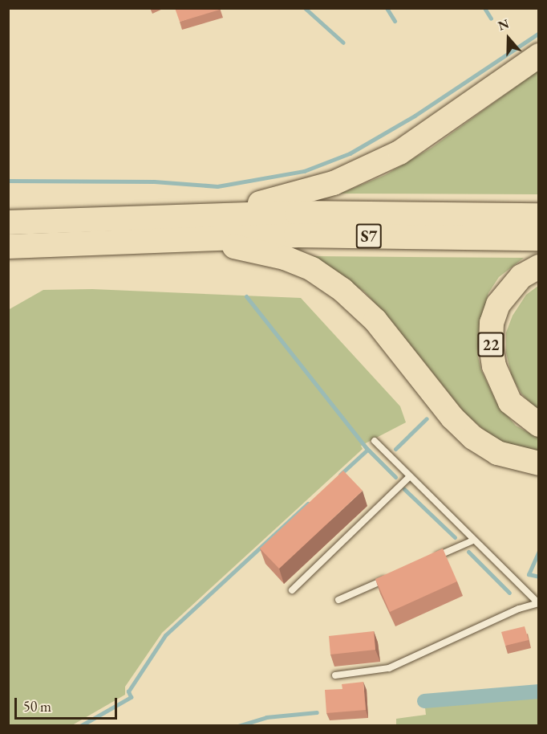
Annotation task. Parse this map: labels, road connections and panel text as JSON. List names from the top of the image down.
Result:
{
  "streets": {
    "highway": ["S7", "22"]
  },
  "scale_bar": "50 m",
  "north": "top"
}
